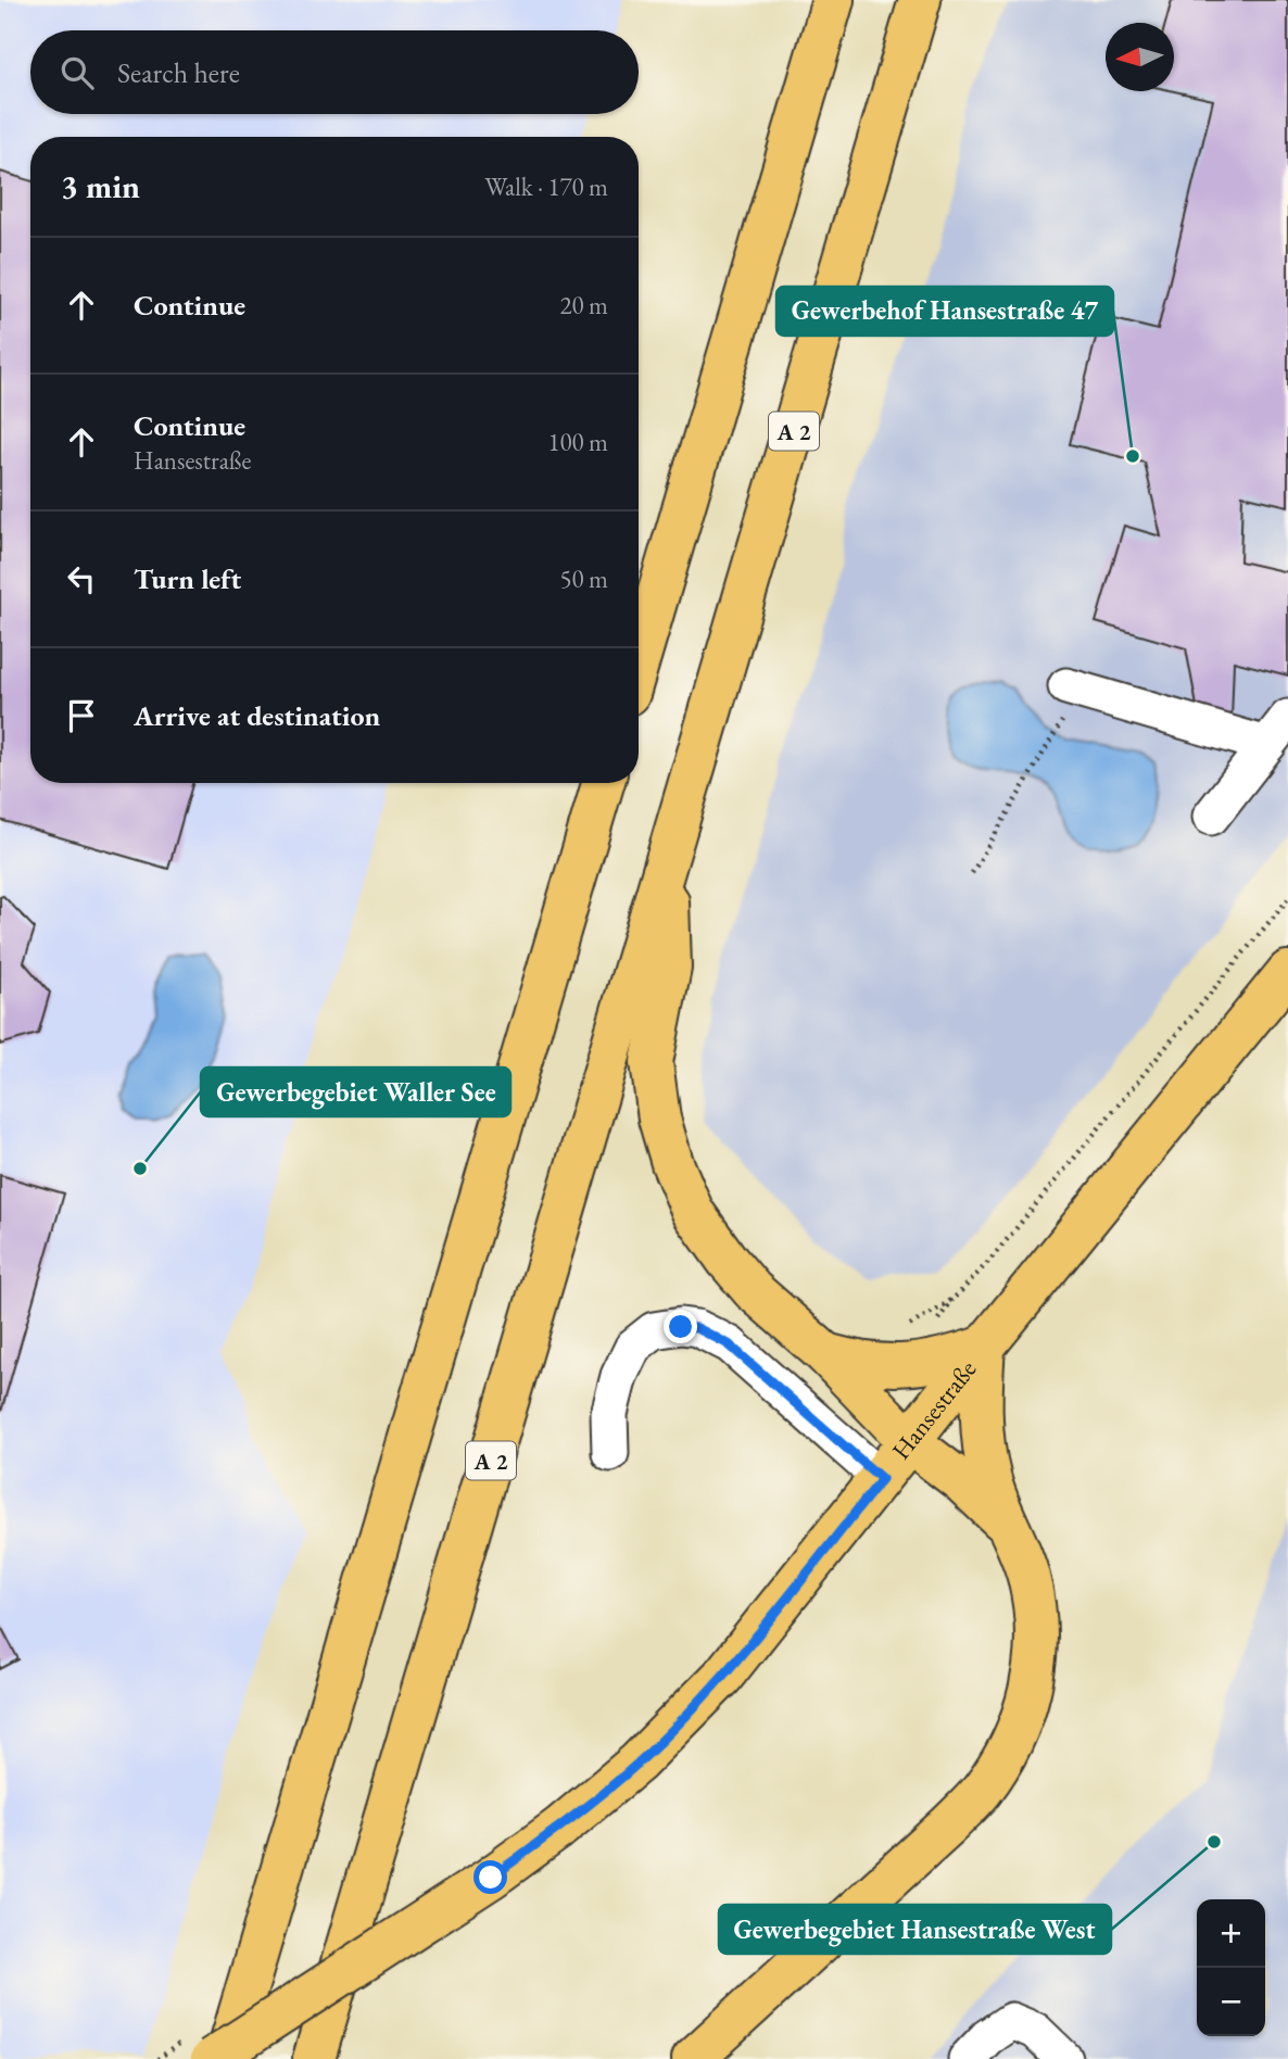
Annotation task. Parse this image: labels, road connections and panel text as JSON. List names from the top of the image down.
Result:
{
  "streets": {
    "main road": ["A 2", "Hansestraße"]
  },
  "places": ["Gewerbehof Hansestraße 47", "Gewerbegebiet Waller See", "Gewerbegebiet Hansestraße West"],
  "north": "left",
  "page": {
    "search": "Search here",
    "heading": ["3 min", "Walk · 170 m"],
    "list": [
      ["Continue", "20 m"],
      ["Continue", "Hansestraße", "100 m"],
      ["Turn left", "50 m"],
      "Arrive at destination"
    ],
    "map_buttons": ["+", "−"]
  }
}
